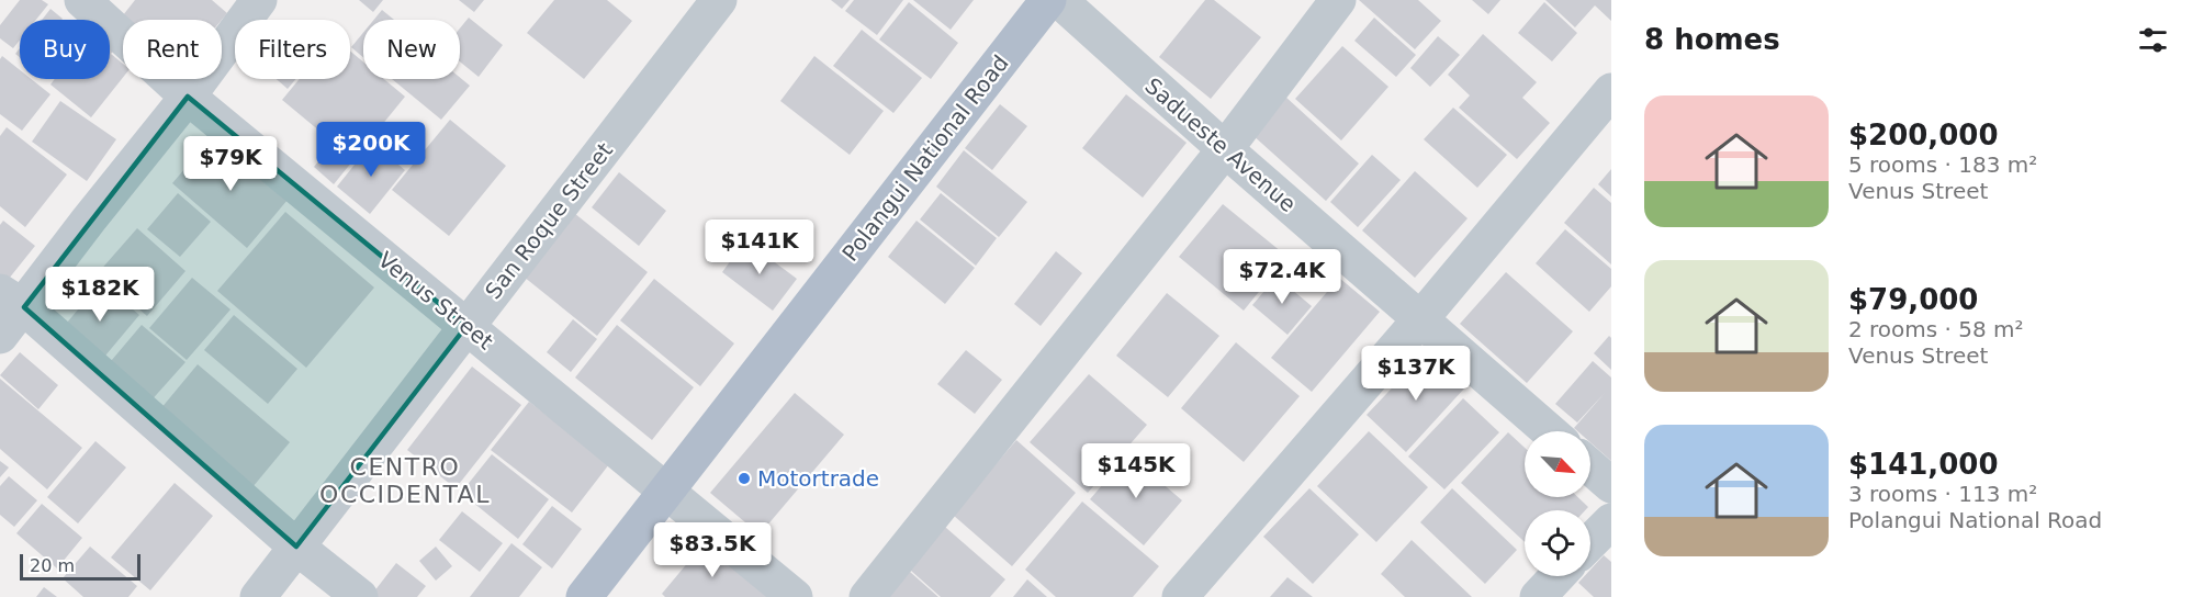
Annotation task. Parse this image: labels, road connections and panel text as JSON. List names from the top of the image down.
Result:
{
  "streets": {
    "main road": ["Polangui National Road"],
    "street": ["Sadueste Avenue", "San Roque Street", "Venus Street"]
  },
  "crossings": [
    ["Polangui National Road", "Venus Street"],
    ["San Roque Street", "Venus Street"]
  ],
  "districts": ["CENTRO OCCIDENTAL"],
  "places": ["Motortrade"],
  "scale_bar": "20 m",
  "north": "bottom right",
  "page": {
    "heading": "8 homes",
    "chip": [
      "Buy",
      "Rent",
      "Filters",
      "New"
    ],
    "list": [
      {
        "name": "$200,000",
        "note": "5 rooms · 183 m² · Venus Street"
      },
      {
        "name": "$79,000",
        "note": "2 rooms · 58 m² · Venus Street"
      },
      {
        "name": "$141,000",
        "note": "3 rooms · 113 m² · Polangui National Road"
      }
    ],
    "price": [
      "$200K",
      "$79K",
      "$141K",
      "$72.4K",
      "$182K",
      "$137K",
      "$145K",
      "$83.5K"
    ],
    "scale": "20 m"
  }
}
